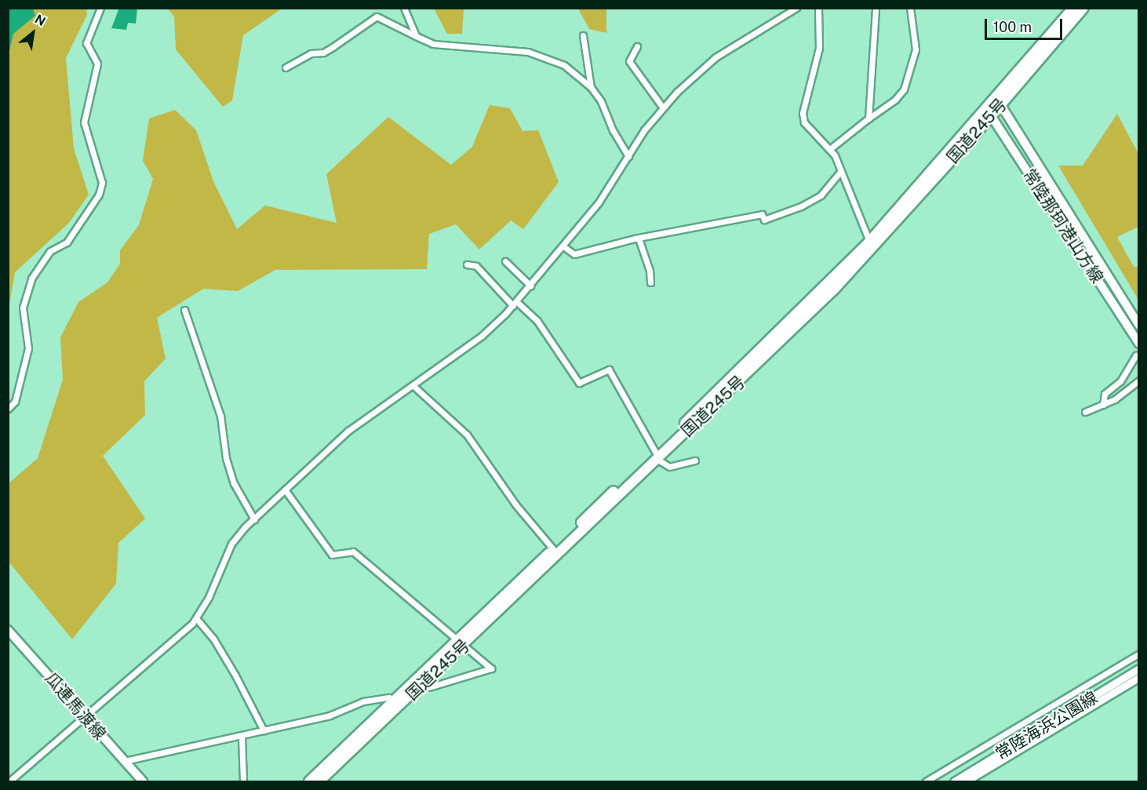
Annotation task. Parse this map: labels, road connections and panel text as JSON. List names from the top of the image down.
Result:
{
  "streets": {
    "highway": ["国道245号"],
    "main road": ["常陸那珂港山方線", "瓜連馬渡線", "常陸海浜公園線"]
  },
  "crossings": [
    ["国道245号", "常陸那珂港山方線"]
  ],
  "scale_bar": "100 m",
  "north": "top right"
}
